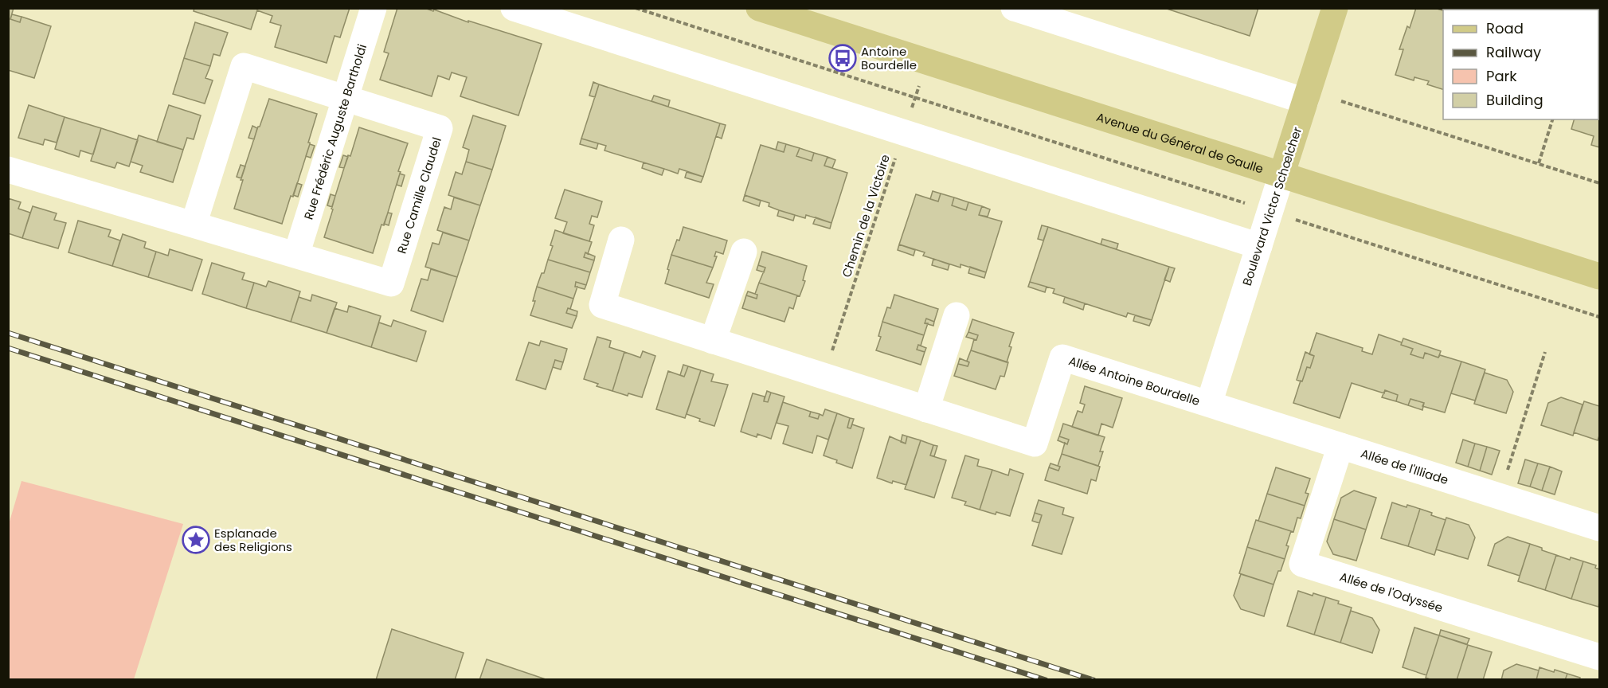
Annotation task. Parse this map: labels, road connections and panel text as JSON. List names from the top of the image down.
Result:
{
  "streets": {
    "main road": ["Avenue du Général de Gaulle", "Boulevard Victor Schœlcher"],
    "street": [
      "Rue Frédéric Auguste Bartholdi",
      "Rue Camille Claudel",
      "Allée Antoine Bourdelle",
      "Allée de l'Illiade",
      "Allée de l'Odyssée"
    ],
    "path": ["Chemin de la Victoire"]
  },
  "crossings": [
    ["Rue Frédéric Auguste Bartholdi", "Rue Camille Claudel"],
    ["Avenue du Général de Gaulle", "Boulevard Victor Schœlcher"],
    ["Avenue du Général de Gaulle", "Chemin de la Victoire"],
    ["Boulevard Victor Schœlcher", "Allée Antoine Bourdelle"],
    ["Boulevard Victor Schœlcher", "Allée de l'Illiade"],
    ["Chemin de la Victoire", "Allée Antoine Bourdelle"],
    ["Allée Antoine Bourdelle", "Allée de l'Illiade"],
    ["Allée de l'Illiade", "Allée de l'Odyssée"]
  ],
  "places": {
    "bus stop": ["Antoine Bourdelle"],
    "place": ["Esplanade des Religions"]
  },
  "legend": [
    "Road",
    "Railway",
    "Park",
    "Building"
  ]
}
